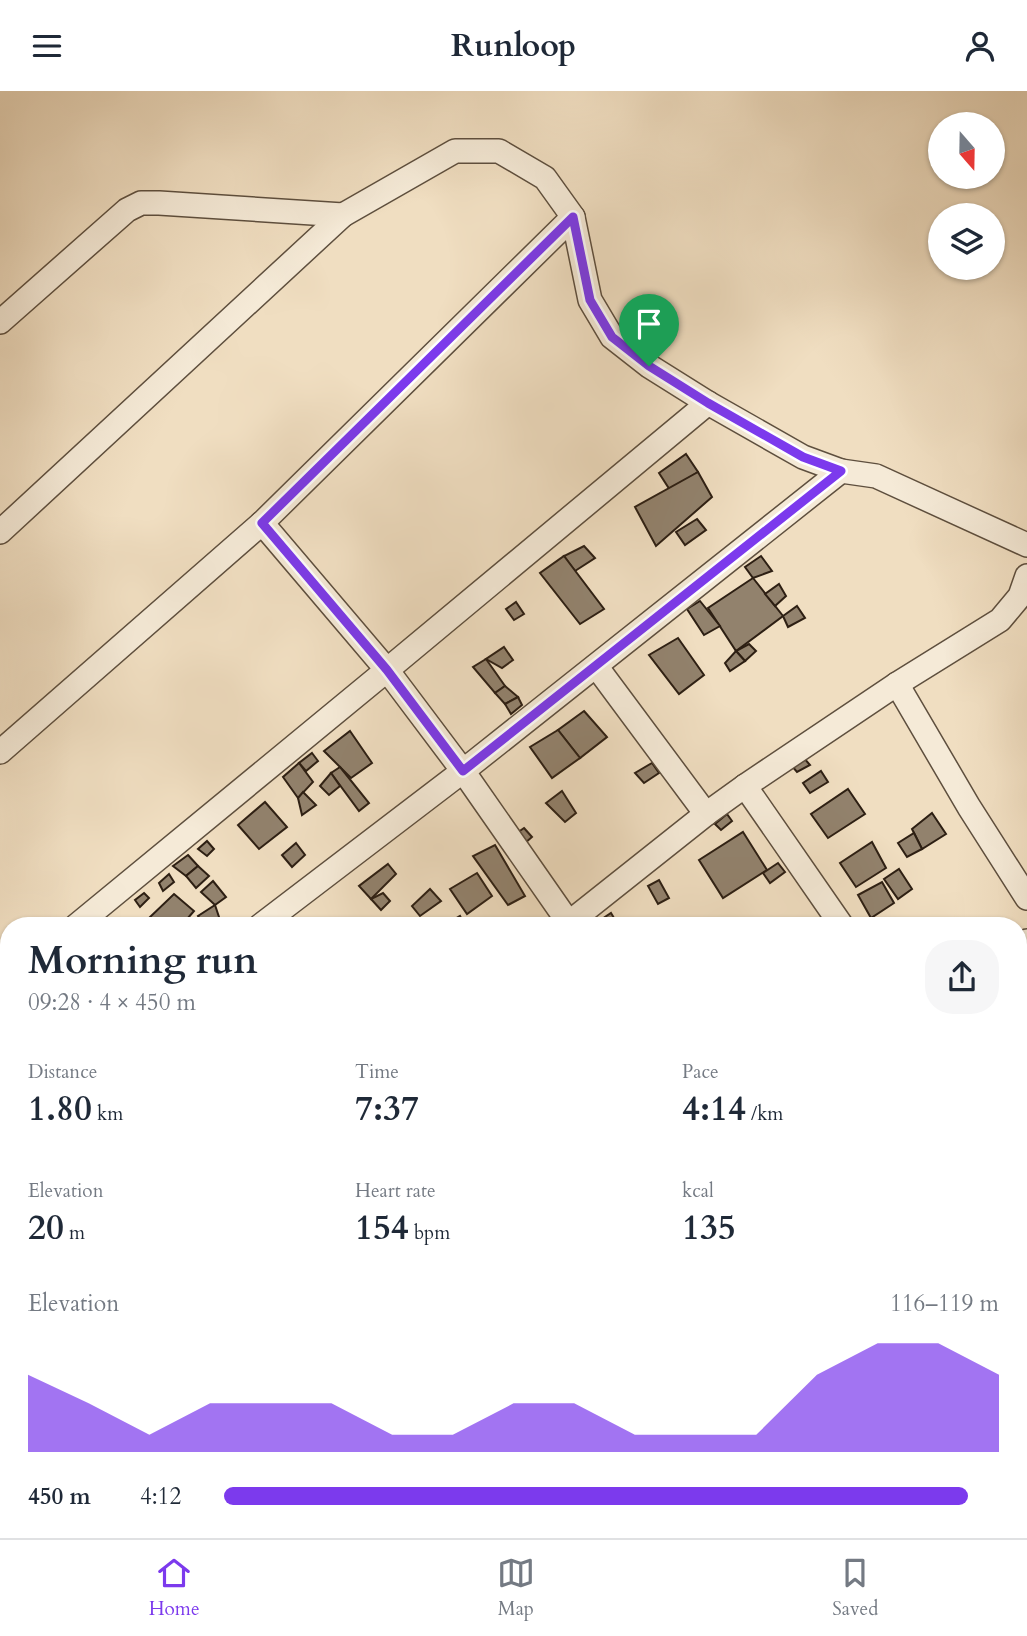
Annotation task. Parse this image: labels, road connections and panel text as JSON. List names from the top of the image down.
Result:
{
  "north": "bottom",
  "page": {
    "header": "Runloop",
    "heading": ["Morning run", "09:28 · 4 × 450 m"],
    "stats": [
      ["Distance", "1.80 km"],
      ["Time", "7:37"],
      ["Pace", "4:14 /km"],
      ["Elevation", "20 m"],
      ["Heart rate", "154 bpm"],
      ["kcal", "135"]
    ],
    "chart": ["Elevation", "116–119 m"],
    "list": [
      {
        "name": "450 m",
        "note": "4:12"
      }
    ],
    "tabs": ["Home", "Map", "Saved"]
  }
}
